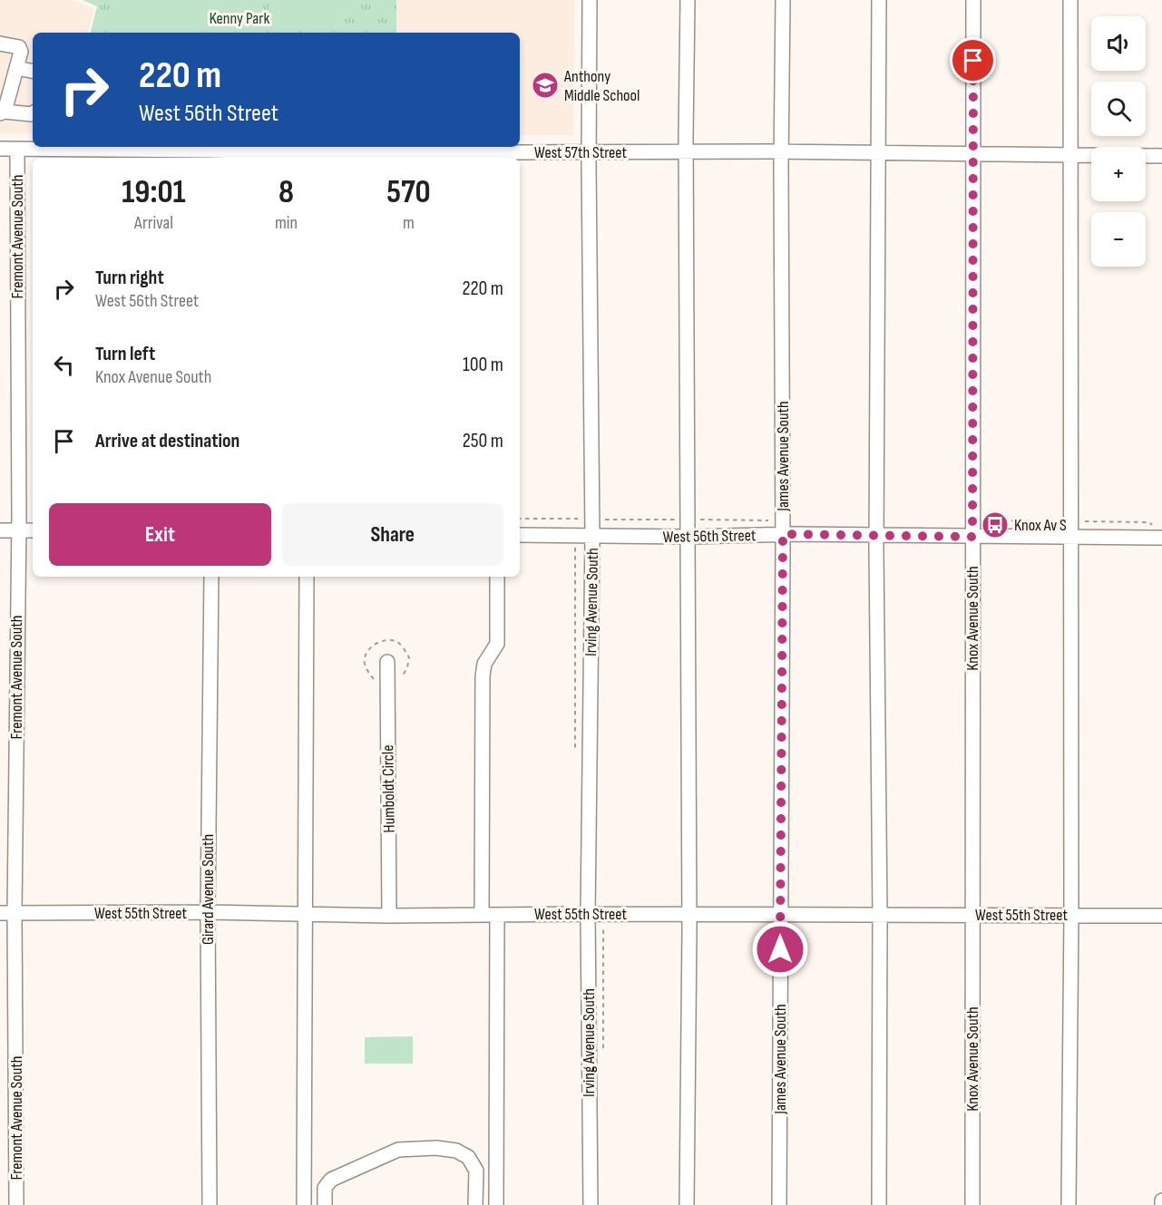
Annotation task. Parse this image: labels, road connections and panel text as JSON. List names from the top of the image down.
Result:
{
  "streets": {
    "street": [
      "West 57th Street",
      "Fremont Avenue South",
      "James Avenue South",
      "West 56th Street",
      "Irving Avenue South",
      "Knox Avenue South",
      "Humboldt Circle",
      "Girard Avenue South",
      "West 55th Street"
    ]
  },
  "crossings": [
    ["West 57th Street", "Fremont Avenue South"],
    ["West 57th Street", "James Avenue South"],
    ["West 57th Street", "Irving Avenue South"],
    ["West 57th Street", "Knox Avenue South"],
    ["Fremont Avenue South", "West 55th Street"],
    ["James Avenue South", "West 56th Street"],
    ["James Avenue South", "West 55th Street"],
    ["West 56th Street", "Irving Avenue South"],
    ["West 56th Street", "Knox Avenue South"],
    ["Irving Avenue South", "West 55th Street"],
    ["Knox Avenue South", "West 55th Street"],
    ["Humboldt Circle", "West 55th Street"],
    ["Girard Avenue South", "West 55th Street"]
  ],
  "parks": ["Kenny Park"],
  "places": {
    "school or university": ["Anthony Middle School"],
    "bus stop": ["Knox Av S"]
  },
  "page": {
    "map_buttons": ["+", "−"],
    "turn": ["220 m", "West 56th Street"],
    "eta": [
      "19:01",
      "Arrival",
      "8",
      "min",
      "570",
      "m"
    ],
    "list": [
      {
        "name": "Turn right",
        "note": "West 56th Street",
        "value": "220 m"
      },
      {
        "name": "Turn left",
        "note": "Knox Avenue South",
        "value": "100 m"
      },
      {
        "name": "Arrive at destination",
        "value": "250 m"
      }
    ],
    "buttons": ["Exit", "Share"]
  }
}
